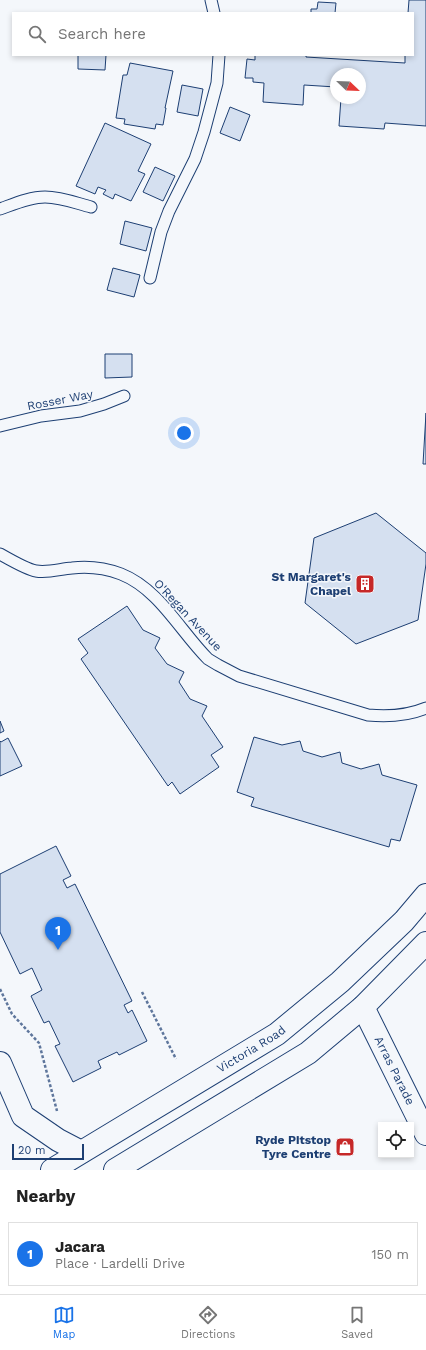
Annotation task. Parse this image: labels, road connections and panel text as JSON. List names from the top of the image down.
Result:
{
  "streets": {
    "main road": ["Victoria Road", "Arras Parade"],
    "lane": ["Rosser Way", "O'Regan Avenue"]
  },
  "places": {
    "building": ["St Margaret's Chapel"],
    "shop": ["Ryde Pitstop Tyre Centre"]
  },
  "scale_bar": "20 m",
  "north": "bottom right",
  "page": {
    "search": "Search here",
    "pins": "1",
    "scale": "20 m",
    "heading": "Nearby",
    "list": [
      {
        "mark": "1",
        "name": "Jacara",
        "note": "Place · Lardelli Drive",
        "value": "150 m"
      }
    ],
    "nav": ["Map", "Directions", "Saved"]
  }
}
